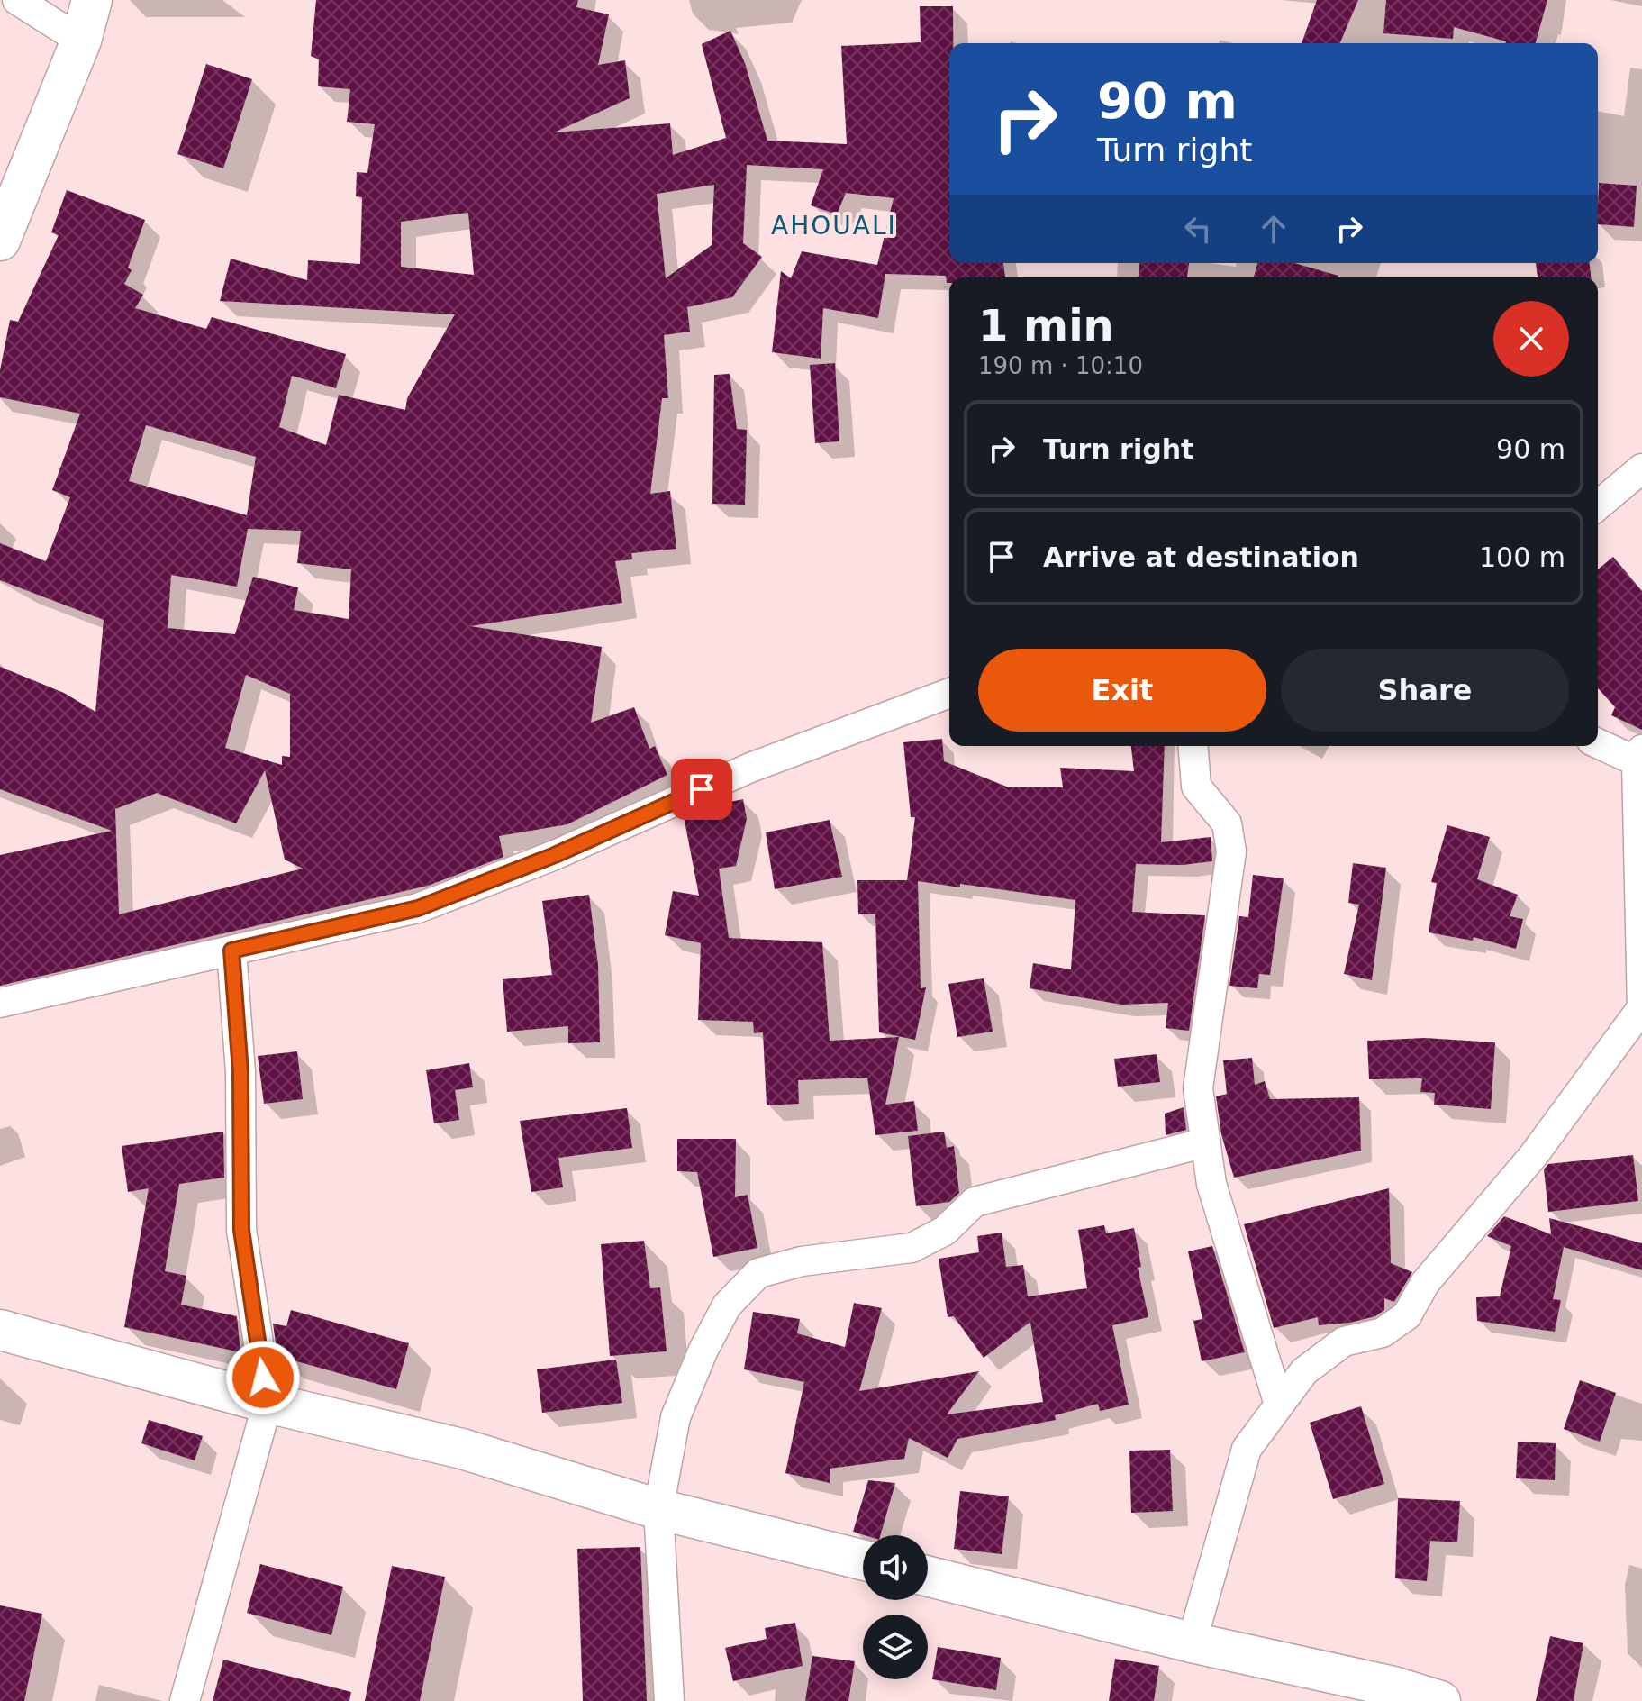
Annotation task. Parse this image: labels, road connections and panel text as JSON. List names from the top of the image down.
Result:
{
  "districts": ["AHOUALI"],
  "page": {
    "turn": ["90 m", "Turn right"],
    "heading": ["1 min", "190 m · 10:10"],
    "list": [
      {
        "name": "Turn right",
        "value": "90 m"
      },
      {
        "name": "Arrive at destination",
        "value": "100 m"
      }
    ],
    "buttons": ["Exit", "Share"]
  }
}
